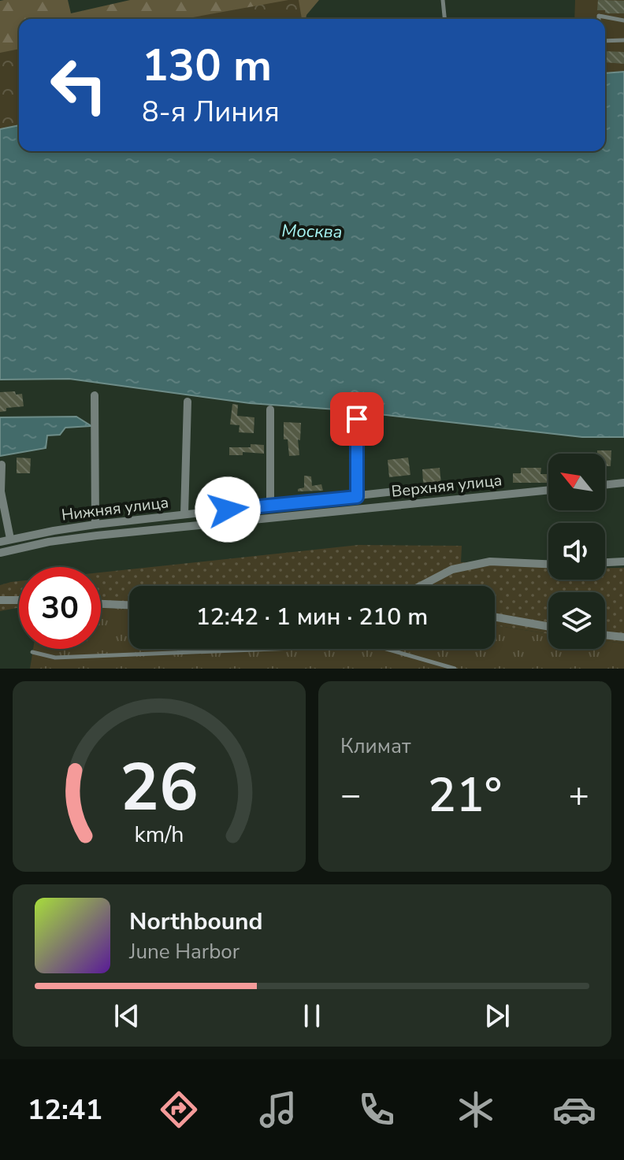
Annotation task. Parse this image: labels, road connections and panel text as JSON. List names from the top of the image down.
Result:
{
  "streets": {
    "street": ["Верхняя улица", "Нижняя улица"]
  },
  "water": ["Москва"],
  "north": "top left",
  "page": {
    "turn": ["130 m", "8-я Линия"],
    "limit": "30",
    "trip": "12:42 · 1 мин · 210 m",
    "tile": "Климат",
    "heat": ["−", "21°", "+"],
    "song": ["Northbound", "June Harbor"],
    "tabs": "12:41",
    "gauge": ["26", "km/h"]
  }
}
